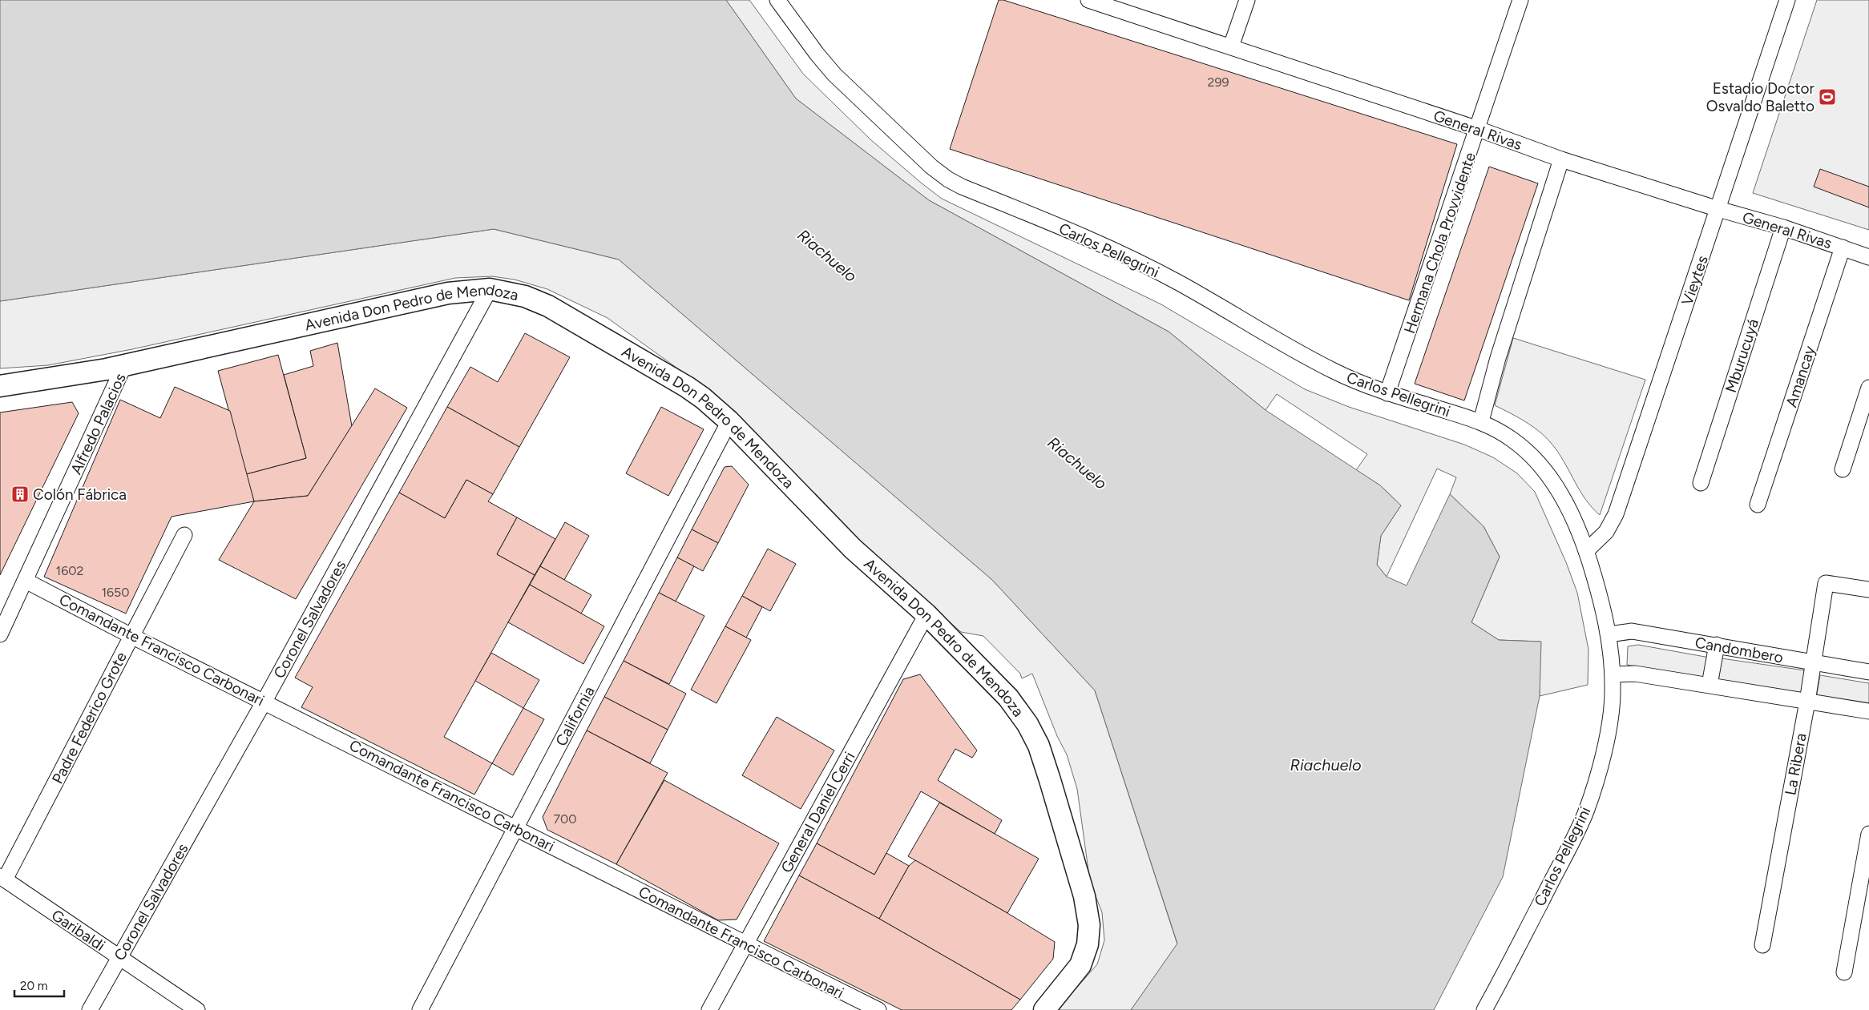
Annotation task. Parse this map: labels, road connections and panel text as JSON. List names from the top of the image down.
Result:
{
  "streets": {
    "main road": ["Avenida Don Pedro de Mendoza"],
    "street": [
      "General Rivas",
      "Hermana Chola Provvidente",
      "Carlos Pellegrini",
      "Vieytes",
      "Mburucuyá",
      "Amancay",
      "Alfredo Palacios",
      "Coronel Salvadores",
      "Comandante Francisco Carbonari",
      "Candombero",
      "California",
      "Padre Federico Grote",
      "La Ribera",
      "General Daniel Cerri",
      "Garibaldi"
    ]
  },
  "crossings": [
    ["General Rivas", "Hermana Chola Provvidente"],
    ["General Rivas", "Vieytes"],
    ["General Rivas", "Mburucuyá"],
    ["General Rivas", "Amancay"],
    ["Hermana Chola Provvidente", "Carlos Pellegrini"],
    ["Carlos Pellegrini", "Vieytes"],
    ["Carlos Pellegrini", "Candombero"],
    ["Avenida Don Pedro de Mendoza", "Alfredo Palacios"],
    ["Avenida Don Pedro de Mendoza", "Coronel Salvadores"],
    ["Avenida Don Pedro de Mendoza", "California"],
    ["Avenida Don Pedro de Mendoza", "General Daniel Cerri"],
    ["Alfredo Palacios", "Comandante Francisco Carbonari"],
    ["Coronel Salvadores", "Comandante Francisco Carbonari"],
    ["Coronel Salvadores", "Garibaldi"],
    ["Comandante Francisco Carbonari", "California"],
    ["Comandante Francisco Carbonari", "Padre Federico Grote"],
    ["Comandante Francisco Carbonari", "General Daniel Cerri"],
    ["Candombero", "La Ribera"],
    ["Padre Federico Grote", "Garibaldi"]
  ],
  "water": ["Riachuelo"],
  "places": {
    "sports": ["Estadio Doctor Osvaldo Baletto"],
    "building": ["Colón Fábrica"]
  },
  "house_numbers": [
    "299",
    "1602",
    "1650",
    "700"
  ],
  "scale_bar": "20 m"
}
